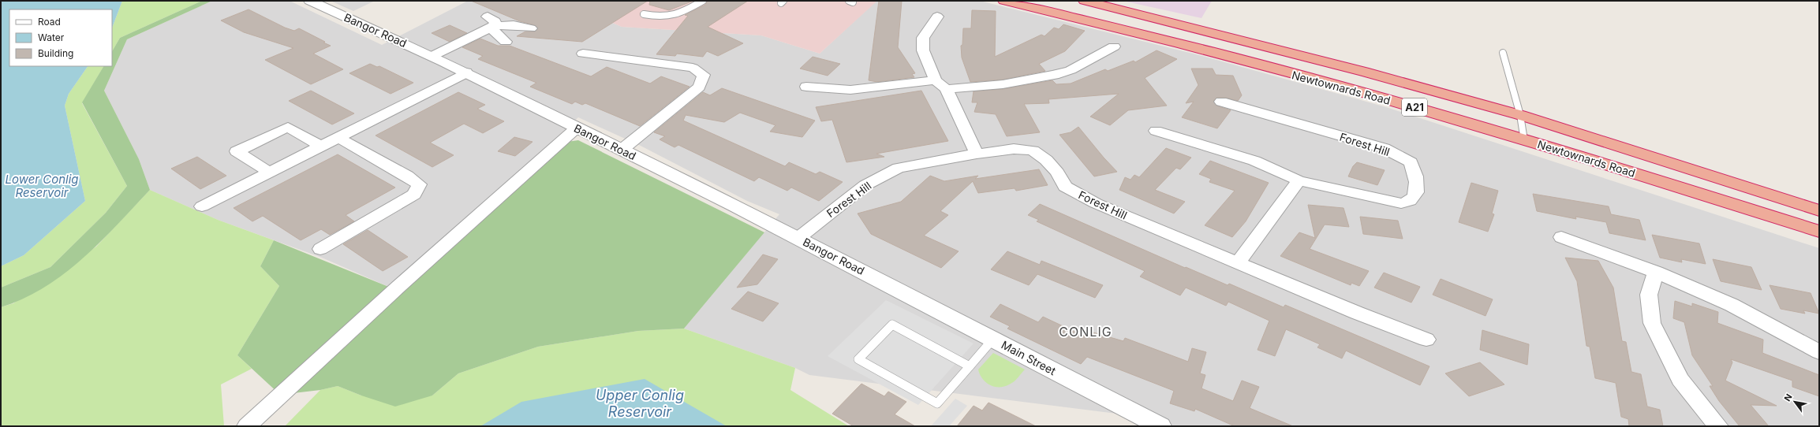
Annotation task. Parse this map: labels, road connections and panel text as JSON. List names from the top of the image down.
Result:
{
  "streets": {
    "highway": ["Newtownards Road", "A21"],
    "street": ["Bangor Road", "Forest Hill", "Main Street"]
  },
  "crossings": [
    ["Bangor Road", "Forest Hill"],
    ["Bangor Road", "Main Street"]
  ],
  "districts": ["CONLIG"],
  "water": ["Lower Conlig Reservoir", "Upper Conlig Reservoir"],
  "legend": ["Road", "Water", "Building"],
  "north": "top left"
}
